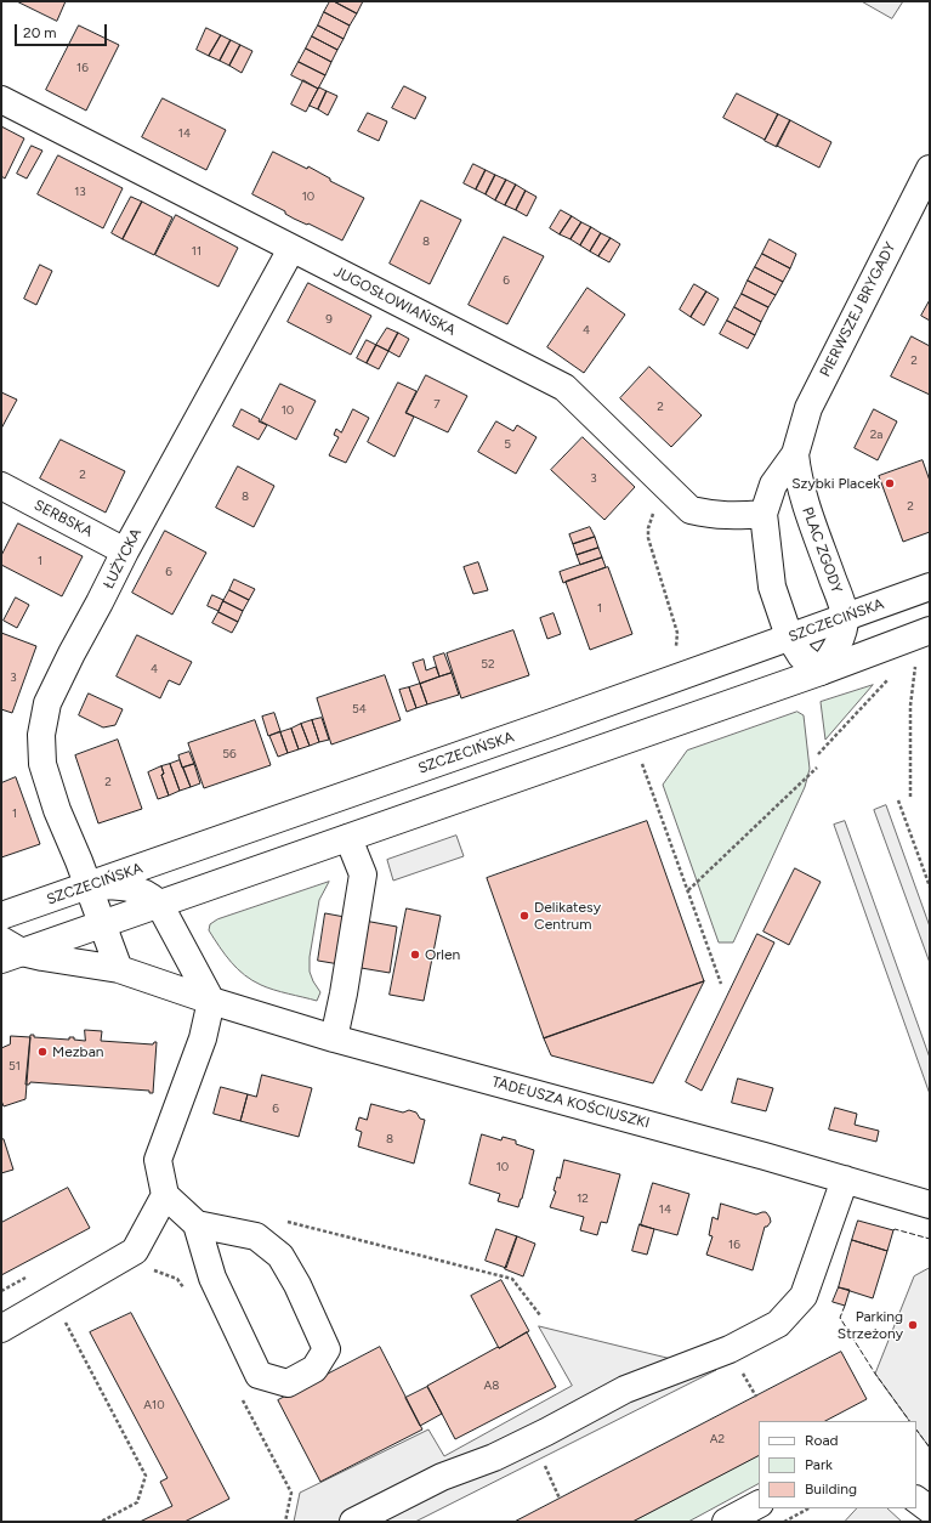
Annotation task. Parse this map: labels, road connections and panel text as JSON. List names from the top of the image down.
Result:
{
  "streets": {
    "street": [
      "JUGOSŁOWIAŃSKA",
      "PIERWSZEJ BRYGADY",
      "SERBSKA",
      "PLAC ZGODY",
      "ŁUŻYCKA",
      "SZCZECIŃSKA",
      "TADEUSZA KOŚCIUSZKI"
    ]
  },
  "crossings": [
    ["JUGOSŁOWIAŃSKA", "ŁUŻYCKA"],
    ["PIERWSZEJ BRYGADY", "PLAC ZGODY"],
    ["SERBSKA", "ŁUŻYCKA"],
    ["PLAC ZGODY", "SZCZECIŃSKA"],
    ["ŁUŻYCKA", "SZCZECIŃSKA"]
  ],
  "places": [
    "Szybki Placek",
    "Delikatesy Centrum",
    "Orlen",
    "Mezban",
    "Parking Strzeżony"
  ],
  "house_numbers": [
    "16",
    "14",
    "13",
    "10",
    "8",
    "11",
    "6",
    "9",
    "4",
    "2",
    "7",
    "2",
    "10",
    "2a",
    "5",
    "2",
    "3",
    "8",
    "2",
    "1",
    "6",
    "1",
    "52",
    "4",
    "3",
    "54",
    "56",
    "2",
    "1",
    "51",
    "6",
    "8",
    "10",
    "12",
    "14",
    "16",
    "A8",
    "A10",
    "A2"
  ],
  "legend": ["Road", "Park", "Building"],
  "scale_bar": "20 m"
}
